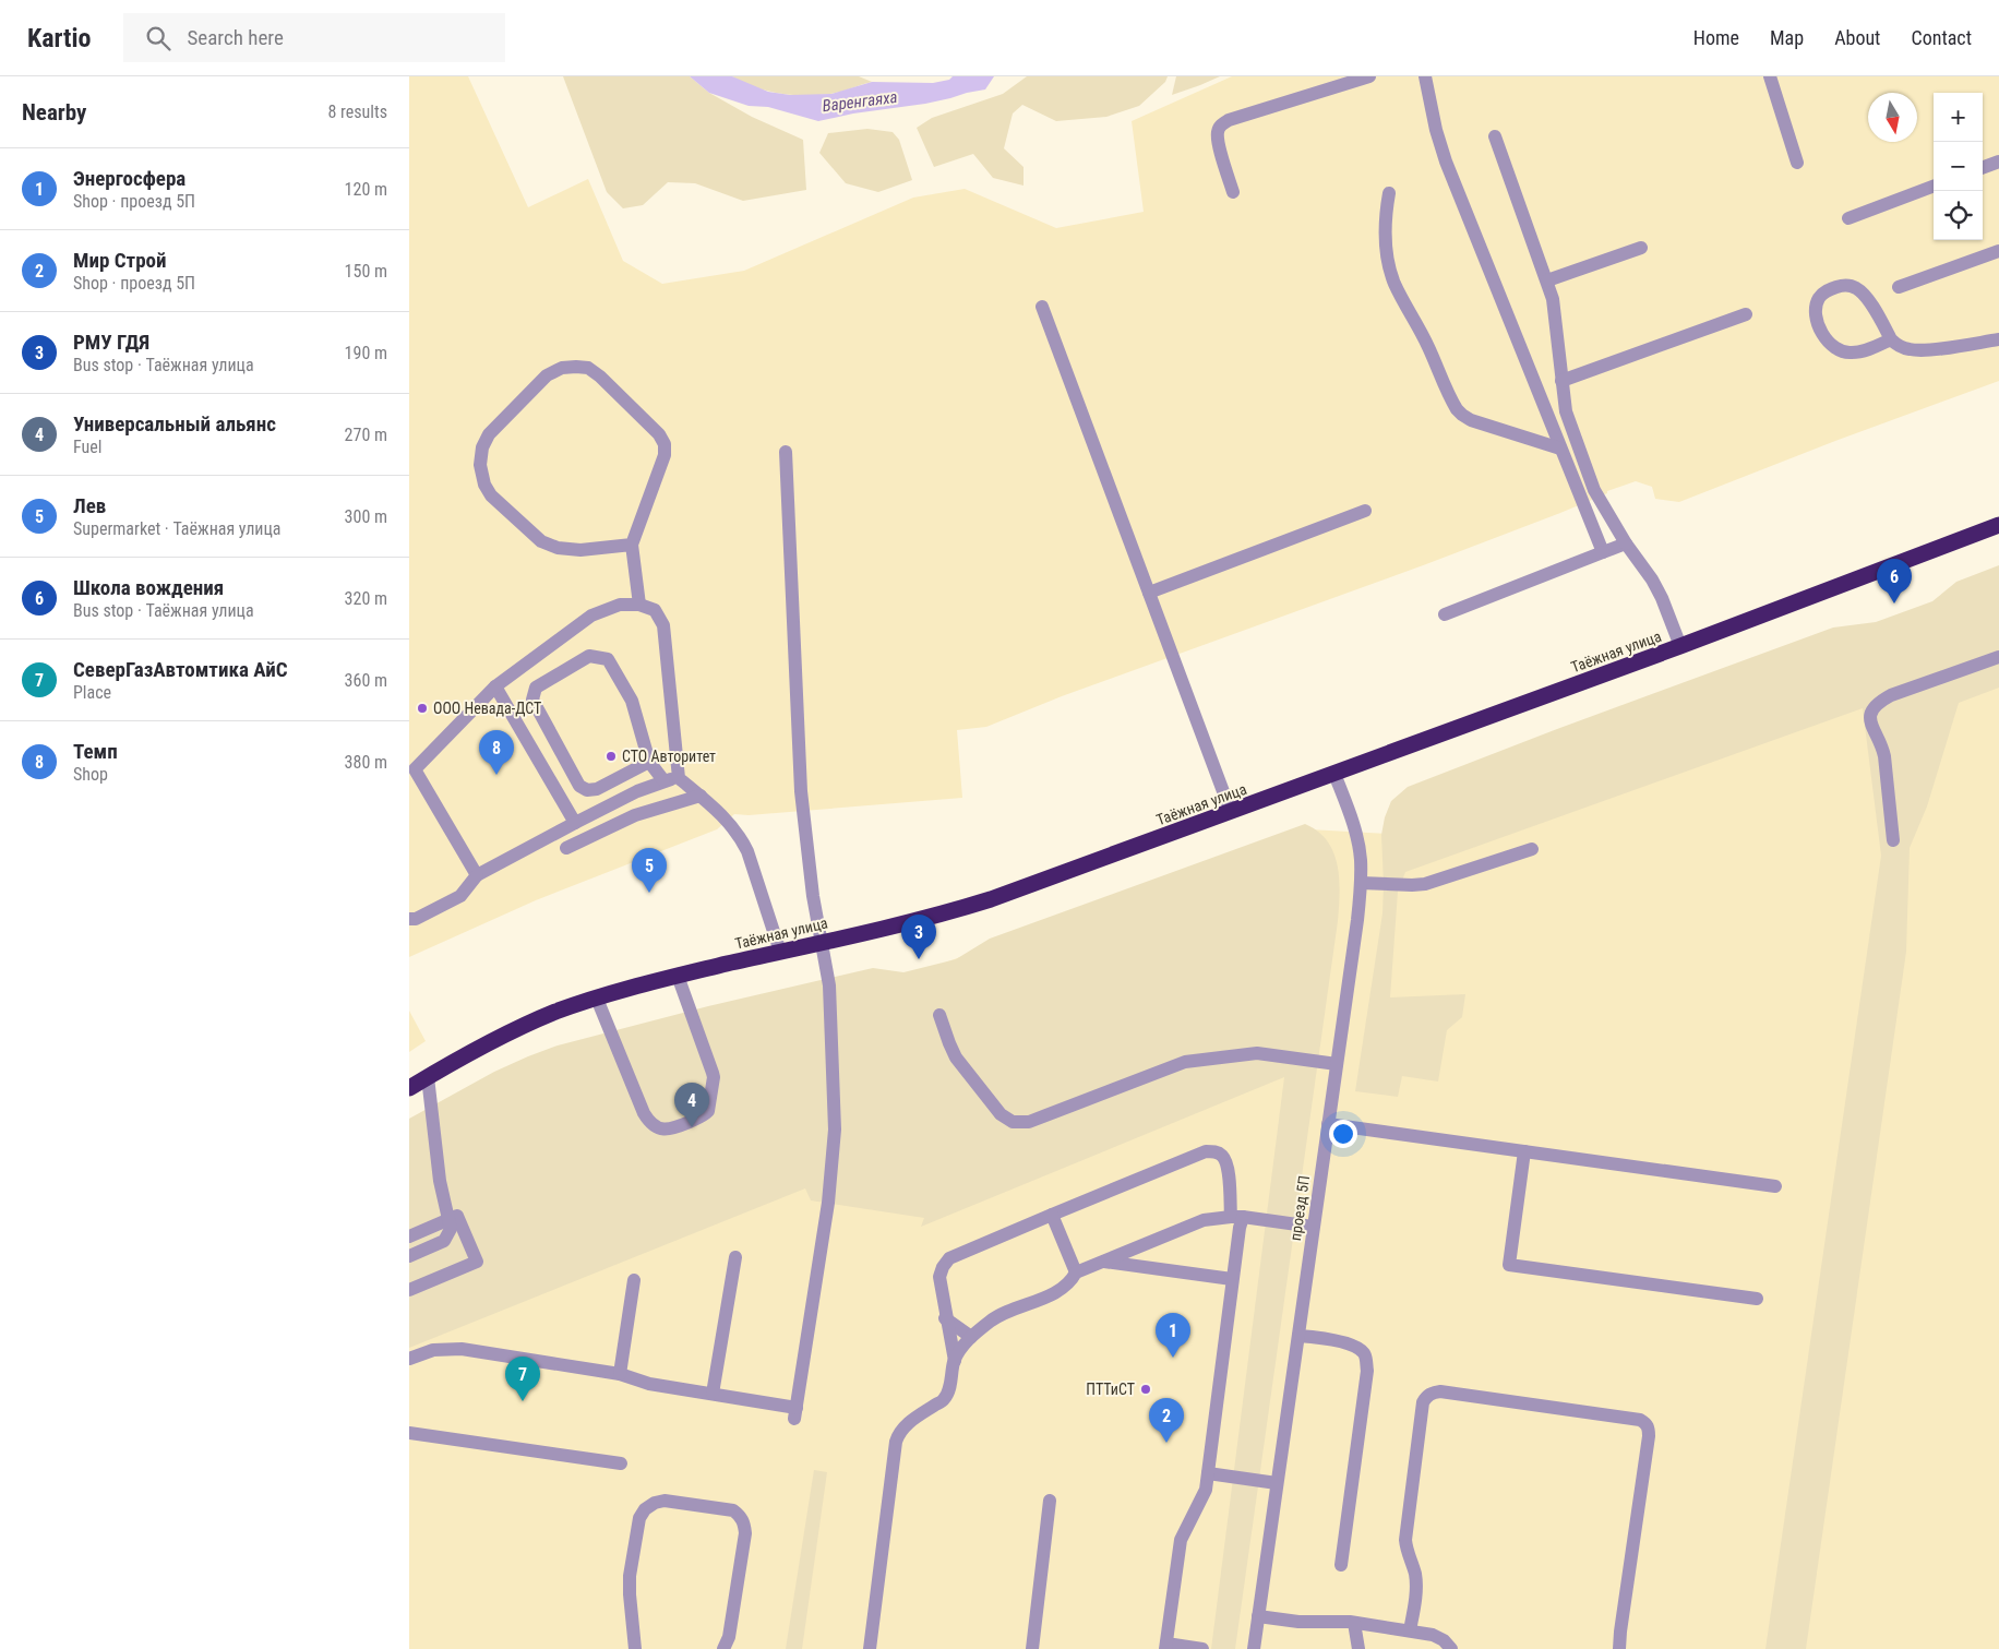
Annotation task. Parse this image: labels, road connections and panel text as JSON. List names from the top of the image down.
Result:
{
  "streets": {
    "highway": ["Таёжная улица"],
    "street": ["проезд 5П"]
  },
  "crossings": [
    ["Таёжная улица", "проезд 5П"]
  ],
  "water": ["Варенгаяха"],
  "places": ["ООО Невада-ДСТ", "СТО Авторитет", "ПТТиСТ"],
  "north": "bottom",
  "page": {
    "header": "Kartio",
    "search": "Search here",
    "nav": [
      "Home",
      "Map",
      "About",
      "Contact"
    ],
    "heading": ["Nearby", "8 results"],
    "map_buttons": ["+", "−"],
    "list": [
      {
        "mark": "1",
        "name": "Энергосфера",
        "note": "Shop · проезд 5П",
        "value": "120 m"
      },
      {
        "mark": "2",
        "name": "Мир Строй",
        "note": "Shop · проезд 5П",
        "value": "150 m"
      },
      {
        "mark": "3",
        "name": "РМУ ГДЯ",
        "note": "Bus stop · Таёжная улица",
        "value": "190 m"
      },
      {
        "mark": "4",
        "name": "Универсальный альянс",
        "note": "Fuel",
        "value": "270 m"
      },
      {
        "mark": "5",
        "name": "Лев",
        "note": "Supermarket · Таёжная улица",
        "value": "300 m"
      },
      {
        "mark": "6",
        "name": "Школа вождения",
        "note": "Bus stop · Таёжная улица",
        "value": "320 m"
      },
      {
        "mark": "7",
        "name": "СеверГазАвтомтика АйС",
        "note": "Place",
        "value": "360 m"
      },
      {
        "mark": "8",
        "name": "Темп",
        "note": "Shop",
        "value": "380 m"
      }
    ],
    "pins": [
      "6",
      "8",
      "5",
      "3",
      "4",
      "1",
      "7",
      "2"
    ]
  }
}
